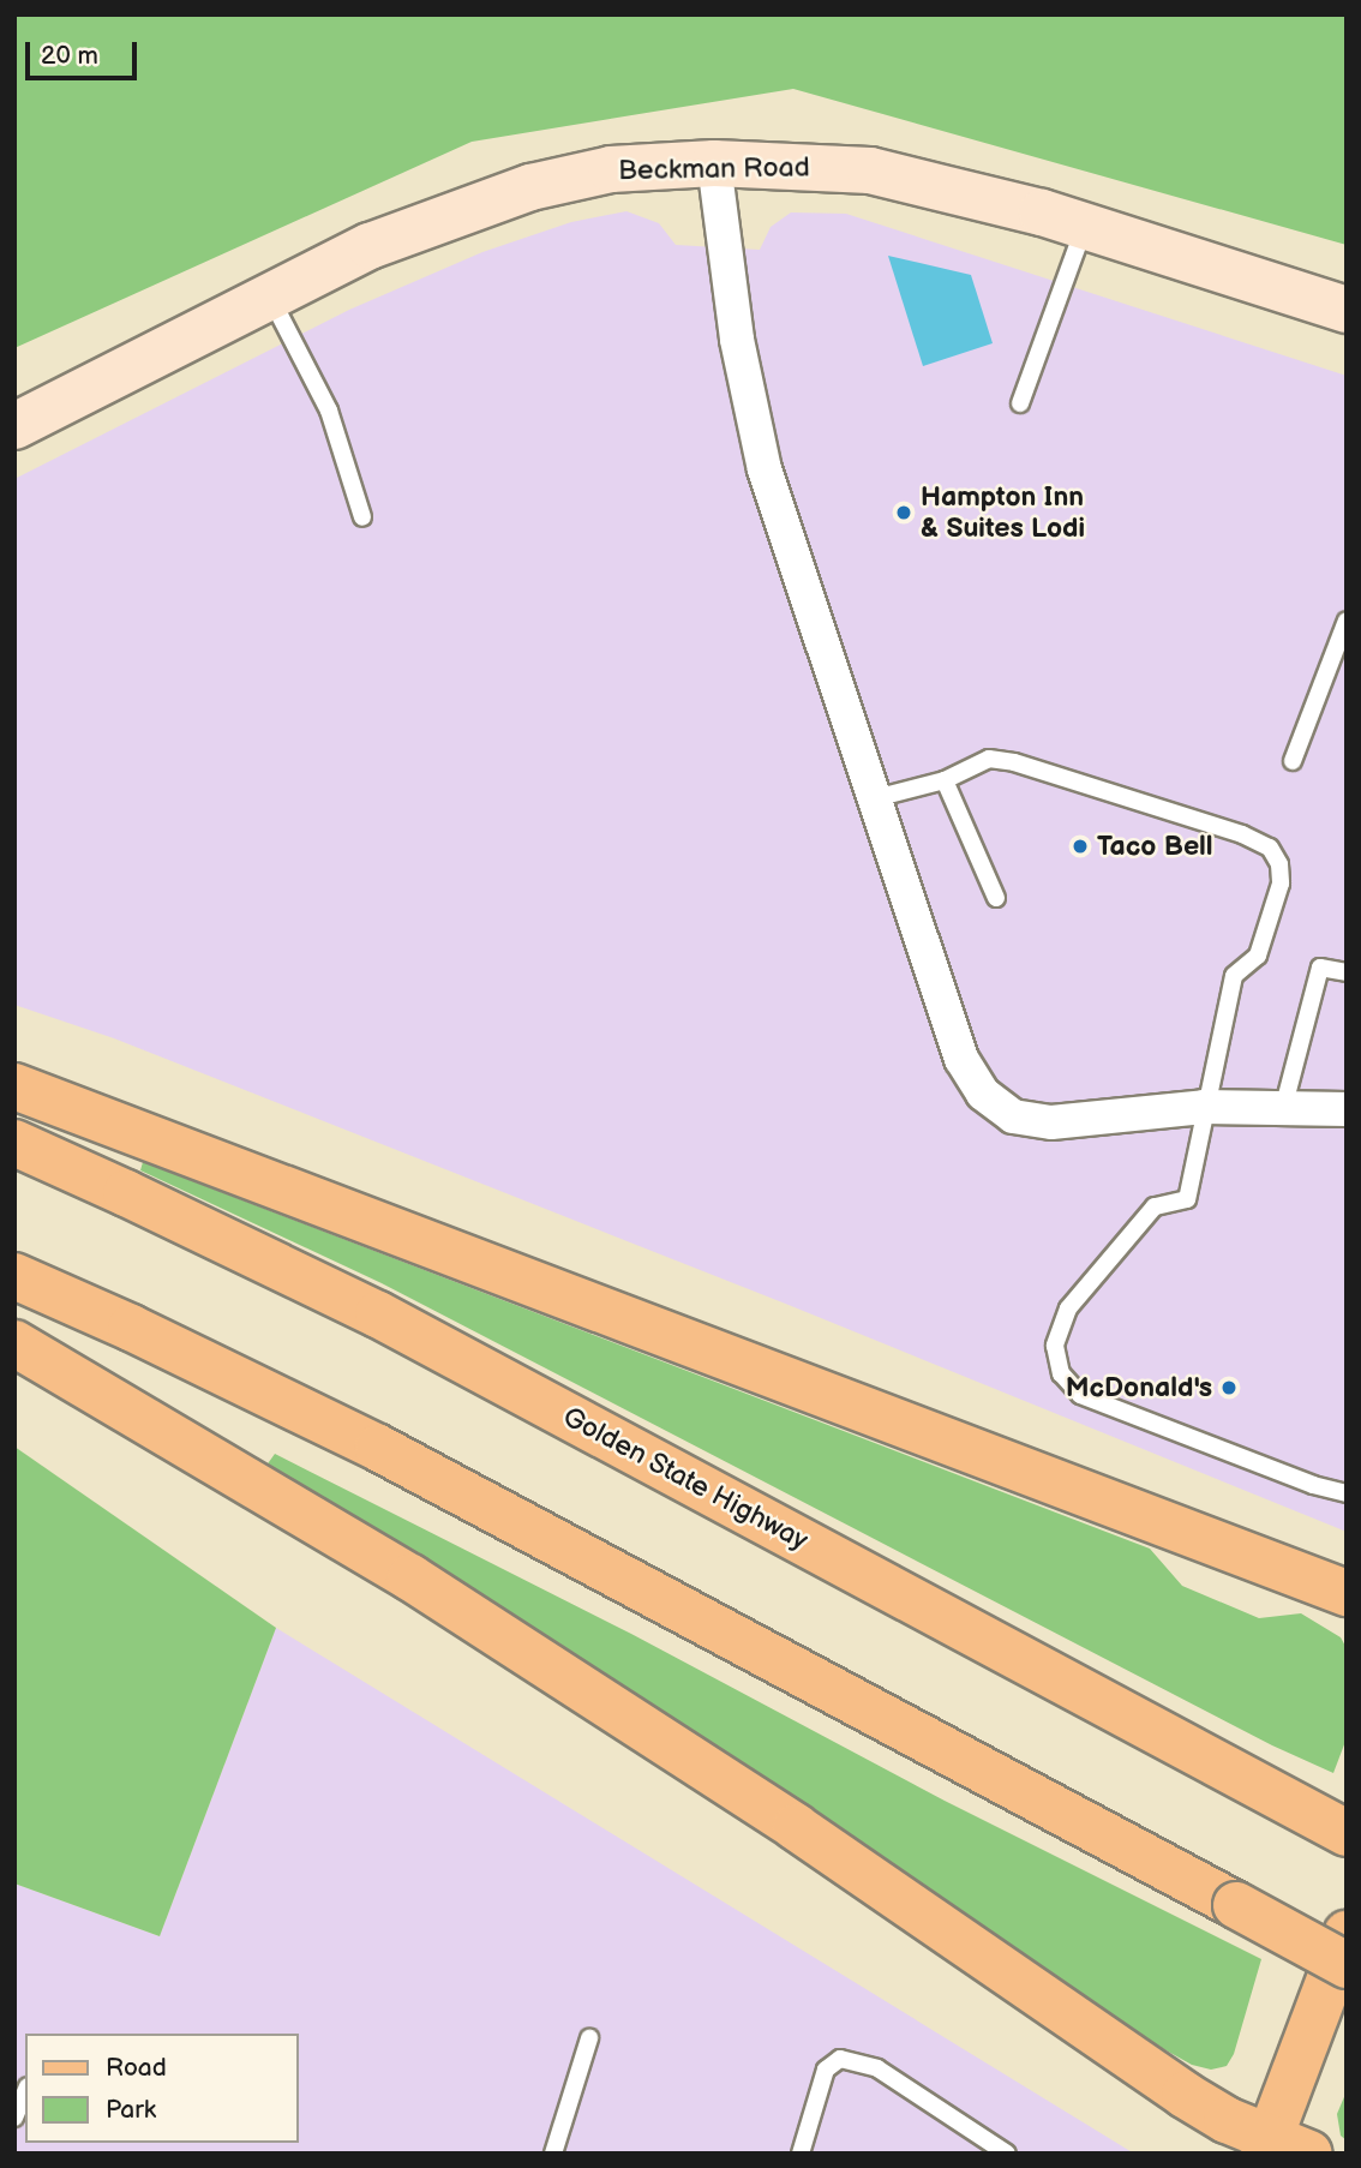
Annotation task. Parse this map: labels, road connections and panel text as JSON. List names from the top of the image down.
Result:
{
  "streets": {
    "main road": ["Golden State Highway"],
    "street": ["Beckman Road"]
  },
  "places": ["Hampton Inn & Suites Lodi", "Taco Bell", "McDonald's"],
  "legend": ["Road", "Park"],
  "scale_bar": "20 m"
}
